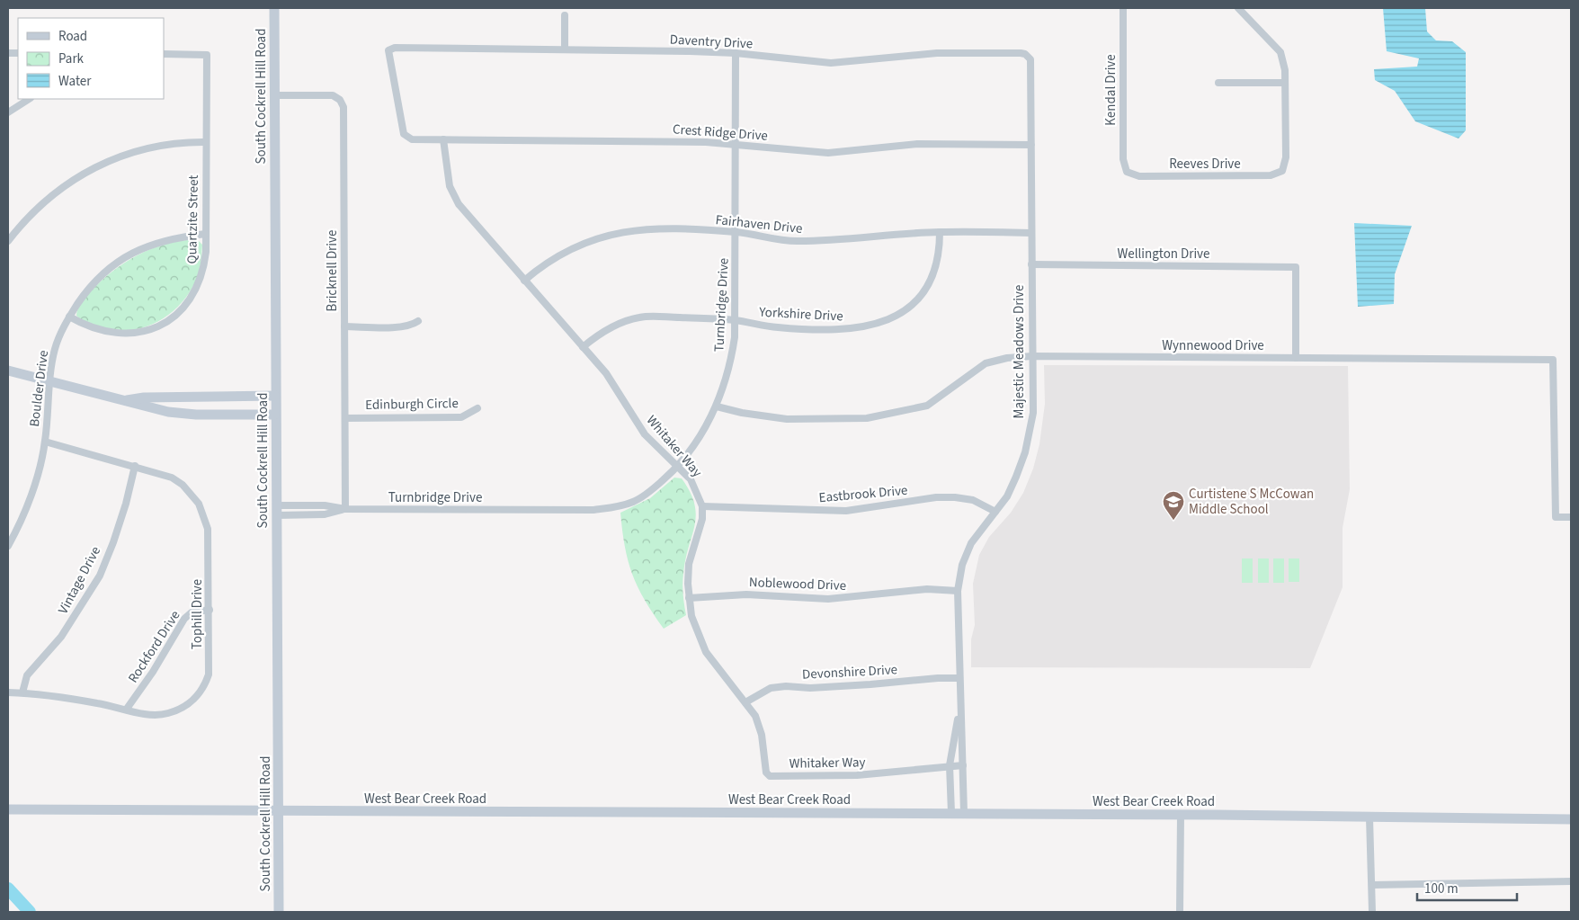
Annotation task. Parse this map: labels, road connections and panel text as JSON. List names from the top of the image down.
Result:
{
  "streets": {
    "main road": ["South Cockrell Hill Road", "West Bear Creek Road"],
    "street": [
      "Daventry Drive",
      "Kendal Drive",
      "Crest Ridge Drive",
      "Reeves Drive",
      "Quartzite Street",
      "Fairhaven Drive",
      "Wellington Drive",
      "Bricknell Drive",
      "Turnbridge Drive",
      "Yorkshire Drive",
      "Wynnewood Drive",
      "Majestic Meadows Drive",
      "Boulder Drive",
      "Edinburgh Circle",
      "Whitaker Way",
      "Eastbrook Drive",
      "Vintage Drive",
      "Noblewood Drive",
      "Tophill Drive",
      "Rockford Drive",
      "Devonshire Drive"
    ]
  },
  "crossings": [
    ["Daventry Drive", "Crest Ridge Drive"],
    ["Daventry Drive", "Turnbridge Drive"],
    ["Daventry Drive", "Majestic Meadows Drive"],
    ["Kendal Drive", "Reeves Drive"],
    ["South Cockrell Hill Road", "Bricknell Drive"],
    ["South Cockrell Hill Road", "Turnbridge Drive"],
    ["South Cockrell Hill Road", "West Bear Creek Road"],
    ["Crest Ridge Drive", "Turnbridge Drive"],
    ["Crest Ridge Drive", "Majestic Meadows Drive"],
    ["Crest Ridge Drive", "Whitaker Way"],
    ["Quartzite Street", "Boulder Drive"],
    ["Fairhaven Drive", "Turnbridge Drive"],
    ["Fairhaven Drive", "Yorkshire Drive"],
    ["Fairhaven Drive", "Majestic Meadows Drive"],
    ["Fairhaven Drive", "Whitaker Way"],
    ["Wellington Drive", "Wynnewood Drive"],
    ["Wellington Drive", "Majestic Meadows Drive"],
    ["Bricknell Drive", "Turnbridge Drive"],
    ["Bricknell Drive", "Edinburgh Circle"],
    ["Turnbridge Drive", "Yorkshire Drive"],
    ["Turnbridge Drive", "Wynnewood Drive"],
    ["Turnbridge Drive", "Whitaker Way"],
    ["Yorkshire Drive", "Whitaker Way"],
    ["Wynnewood Drive", "Majestic Meadows Drive"],
    ["Majestic Meadows Drive", "Whitaker Way"],
    ["Majestic Meadows Drive", "Eastbrook Drive"],
    ["Majestic Meadows Drive", "Noblewood Drive"],
    ["Majestic Meadows Drive", "Devonshire Drive"],
    ["Majestic Meadows Drive", "West Bear Creek Road"],
    ["Boulder Drive", "Tophill Drive"],
    ["Whitaker Way", "Eastbrook Drive"],
    ["Whitaker Way", "Noblewood Drive"],
    ["Whitaker Way", "Devonshire Drive"],
    ["Vintage Drive", "Tophill Drive"],
    ["Tophill Drive", "Rockford Drive"]
  ],
  "places": {
    "school or university": ["Curtistene S McCowan Middle School"]
  },
  "legend": ["Road", "Park", "Water"],
  "scale_bar": "100 m"
}
